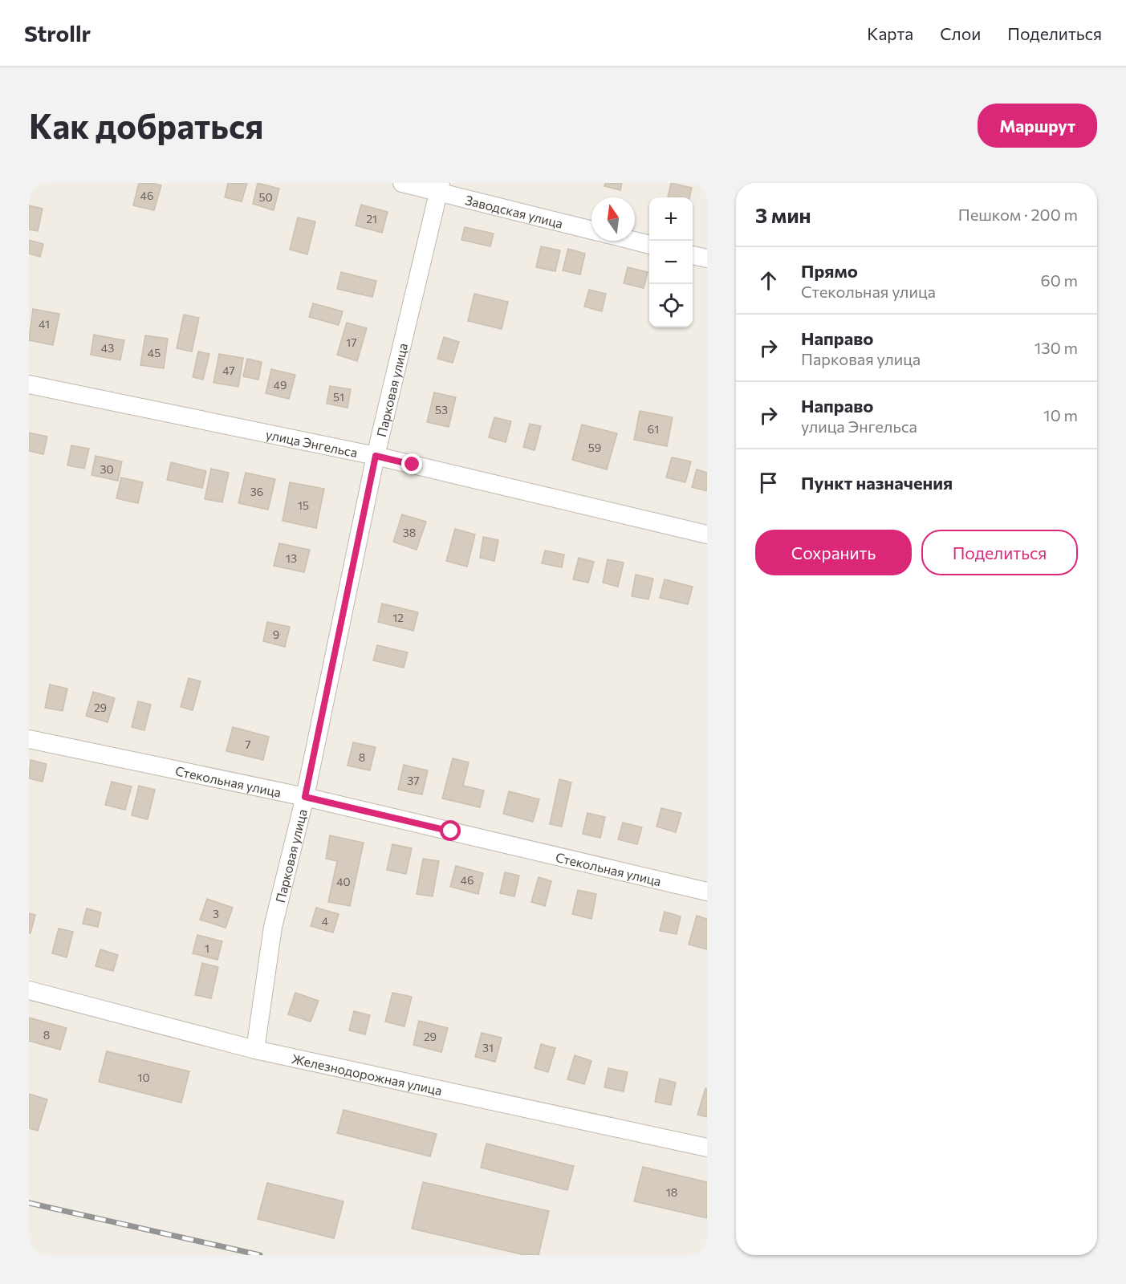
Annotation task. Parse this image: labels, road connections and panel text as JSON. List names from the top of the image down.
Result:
{
  "streets": {
    "street": [
      "Заводская улица",
      "Парковая улица",
      "улица Энгельса",
      "Стекольная улица",
      "Железнодорожная улица"
    ]
  },
  "crossings": [
    ["Заводская улица", "Парковая улица"],
    ["Парковая улица", "улица Энгельса"],
    ["Парковая улица", "Стекольная улица"],
    ["Парковая улица", "Железнодорожная улица"]
  ],
  "house_numbers": [
    "46",
    "50",
    "21",
    "41",
    "17",
    "43",
    "45",
    "47",
    "49",
    "51",
    "53",
    "61",
    "59",
    "30",
    "36",
    "15",
    "38",
    "13",
    "12",
    "9",
    "29",
    "7",
    "8",
    "37",
    "46",
    "40",
    "3",
    "4",
    "1",
    "8",
    "29",
    "31",
    "10",
    "18"
  ],
  "north": "top",
  "page": {
    "header": "Strollr",
    "nav": ["Карта", "Слои", "Поделиться"],
    "buttons": [
      "Маршрут",
      ["Сохранить", "Поделиться"]
    ],
    "title": "Как добраться",
    "heading": ["3 мин", "Пешком · 200 m"],
    "map_buttons": ["+", "−"],
    "list": [
      ["Прямо", "Стекольная улица", "60 m"],
      ["Направо", "Парковая улица", "130 m"],
      ["Направо", "улица Энгельса", "10 m"],
      "Пункт назначения"
    ]
  }
}
